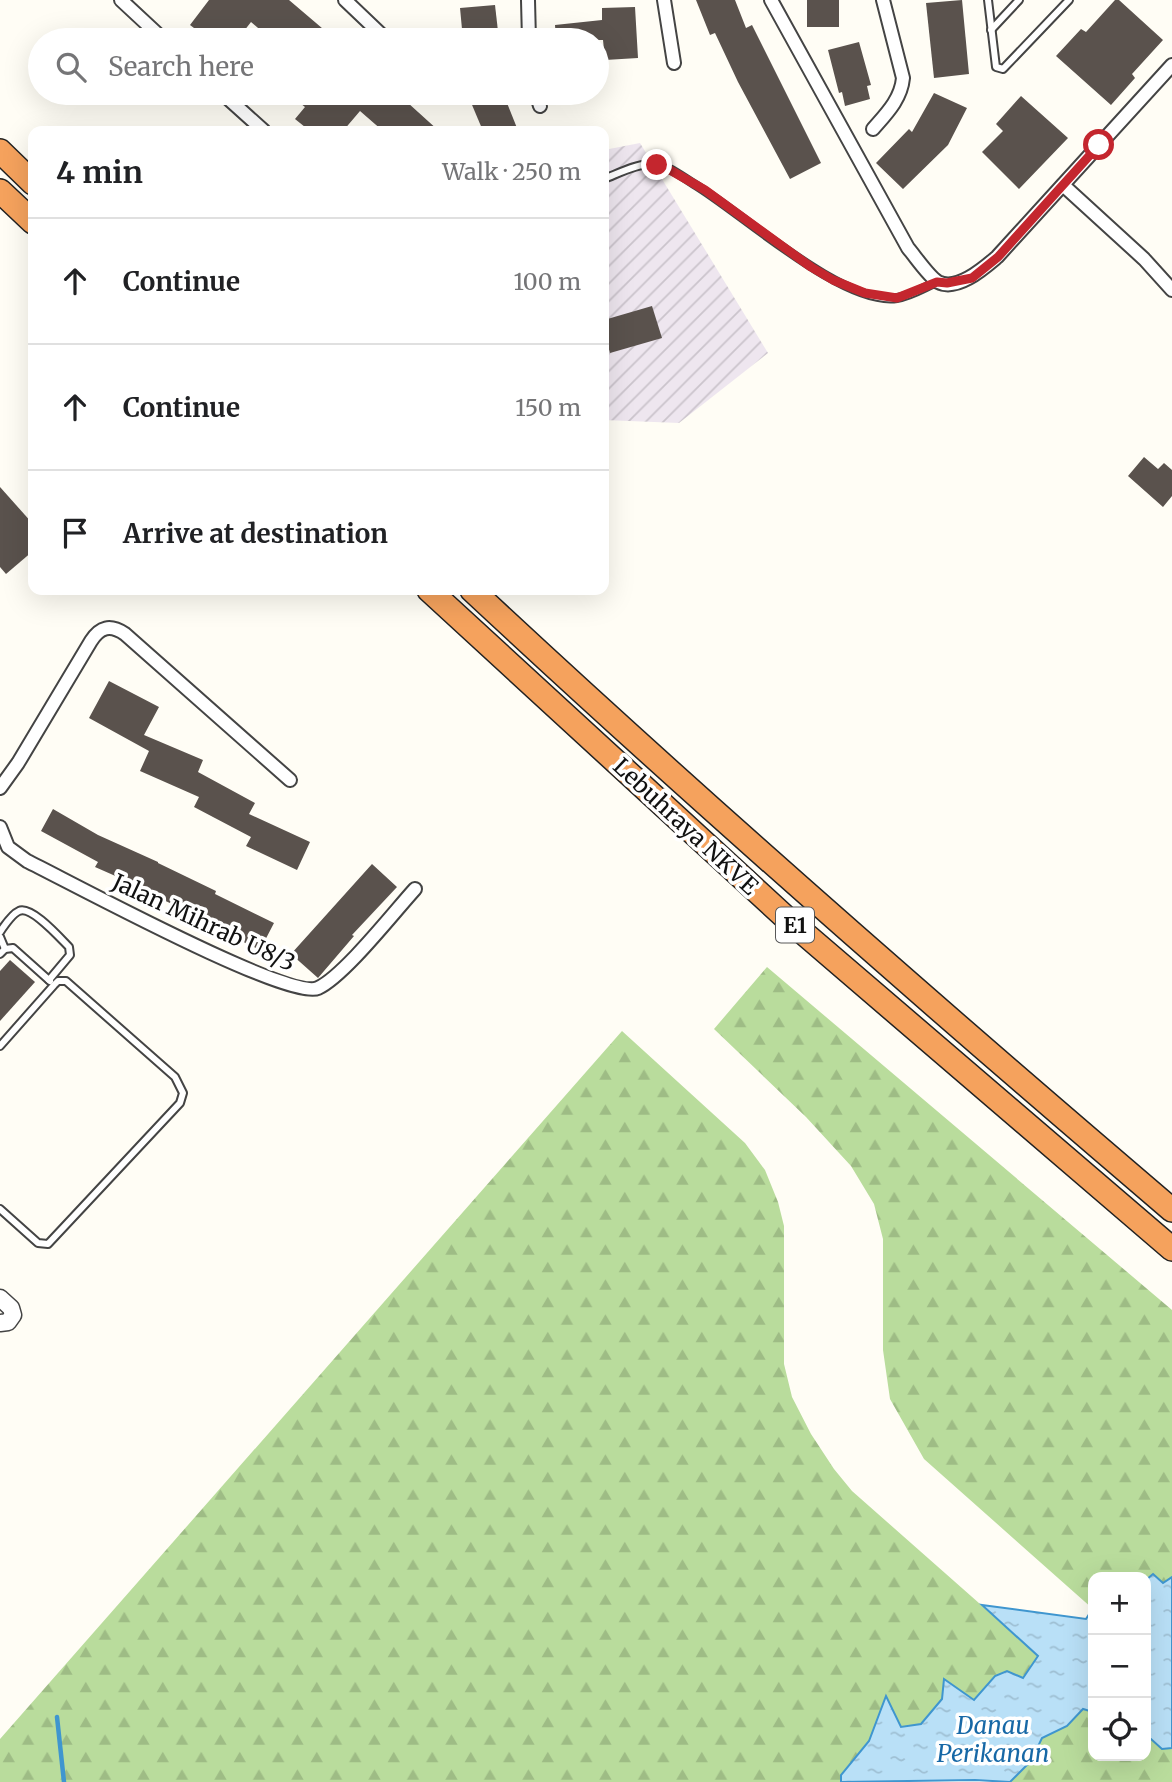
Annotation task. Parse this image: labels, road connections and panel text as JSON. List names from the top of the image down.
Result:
{
  "streets": {
    "highway": ["Lebuhraya NKVE", "E1"],
    "street": ["Jalan Mihrab U8/3"]
  },
  "water": ["Danau Perikanan"],
  "page": {
    "search": "Search here",
    "heading": ["4 min", "Walk · 250 m"],
    "list": [
      ["Continue", "100 m"],
      ["Continue", "150 m"],
      "Arrive at destination"
    ],
    "map_buttons": ["+", "−"]
  }
}
